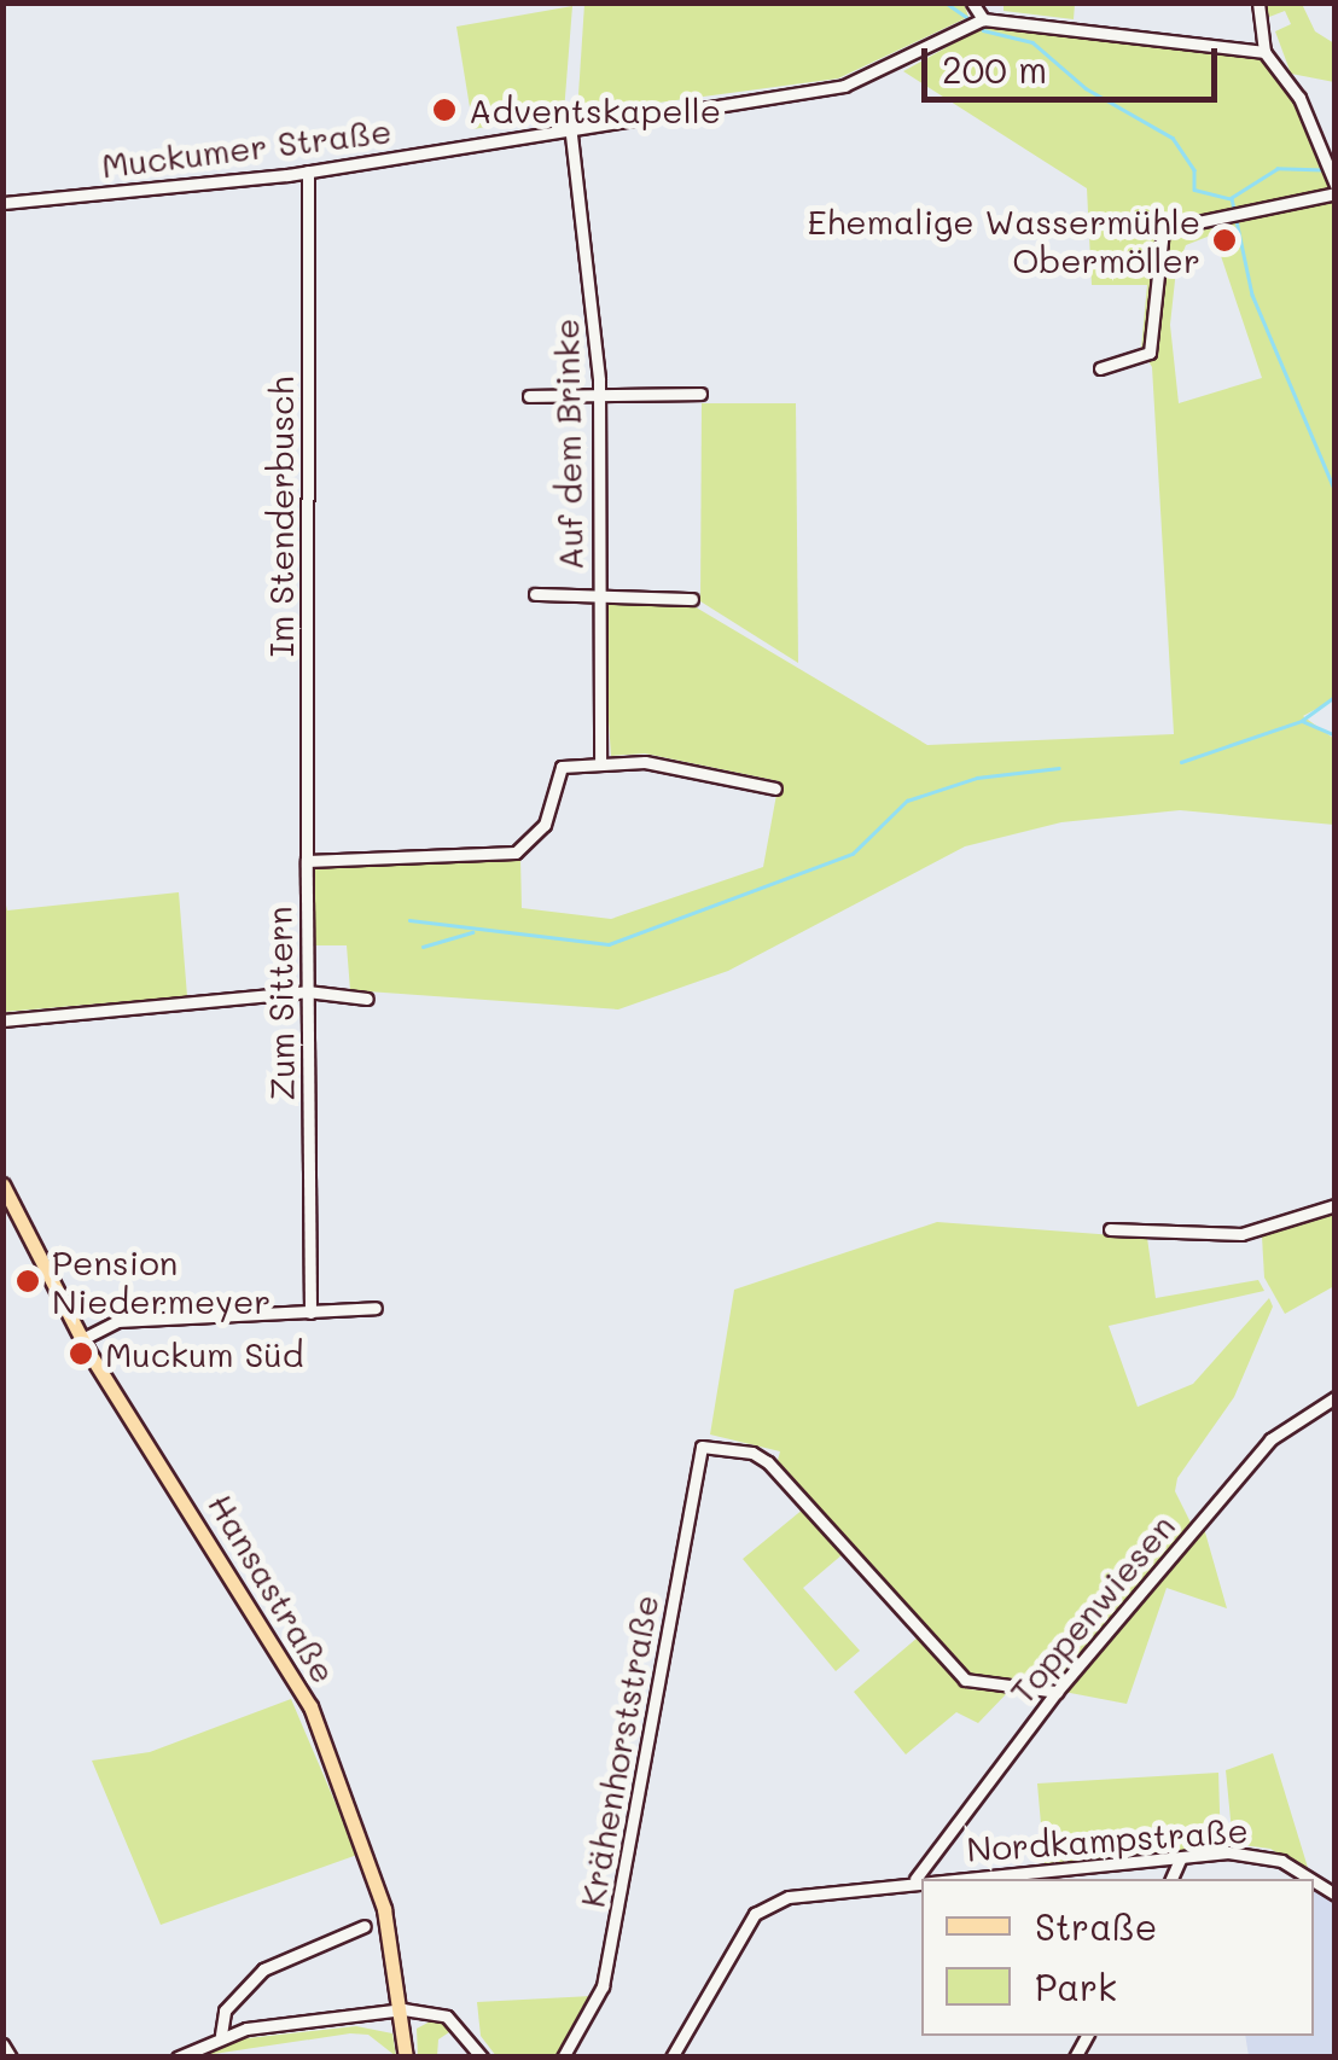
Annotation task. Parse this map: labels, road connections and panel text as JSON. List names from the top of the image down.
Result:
{
  "streets": {
    "main road": ["Hansastraße"],
    "street": [
      "Muckumer Straße",
      "Auf dem Brinke",
      "Im Stenderbusch",
      "Zum Sittern",
      "Toppenwiesen",
      "Krähenhorststraße",
      "Nordkampstraße"
    ]
  },
  "crossings": [
    ["Muckumer Straße", "Auf dem Brinke"],
    ["Muckumer Straße", "Im Stenderbusch"],
    ["Auf dem Brinke", "Zum Sittern"],
    ["Im Stenderbusch", "Zum Sittern"],
    ["Toppenwiesen", "Krähenhorststraße"],
    ["Toppenwiesen", "Nordkampstraße"]
  ],
  "places": [
    "Adventskapelle",
    "Ehemalige Wassermühle Obermöller",
    "Pension Niedermeyer",
    "Muckum Süd"
  ],
  "legend": ["Straße", "Park"],
  "scale_bar": "200 m"
}
